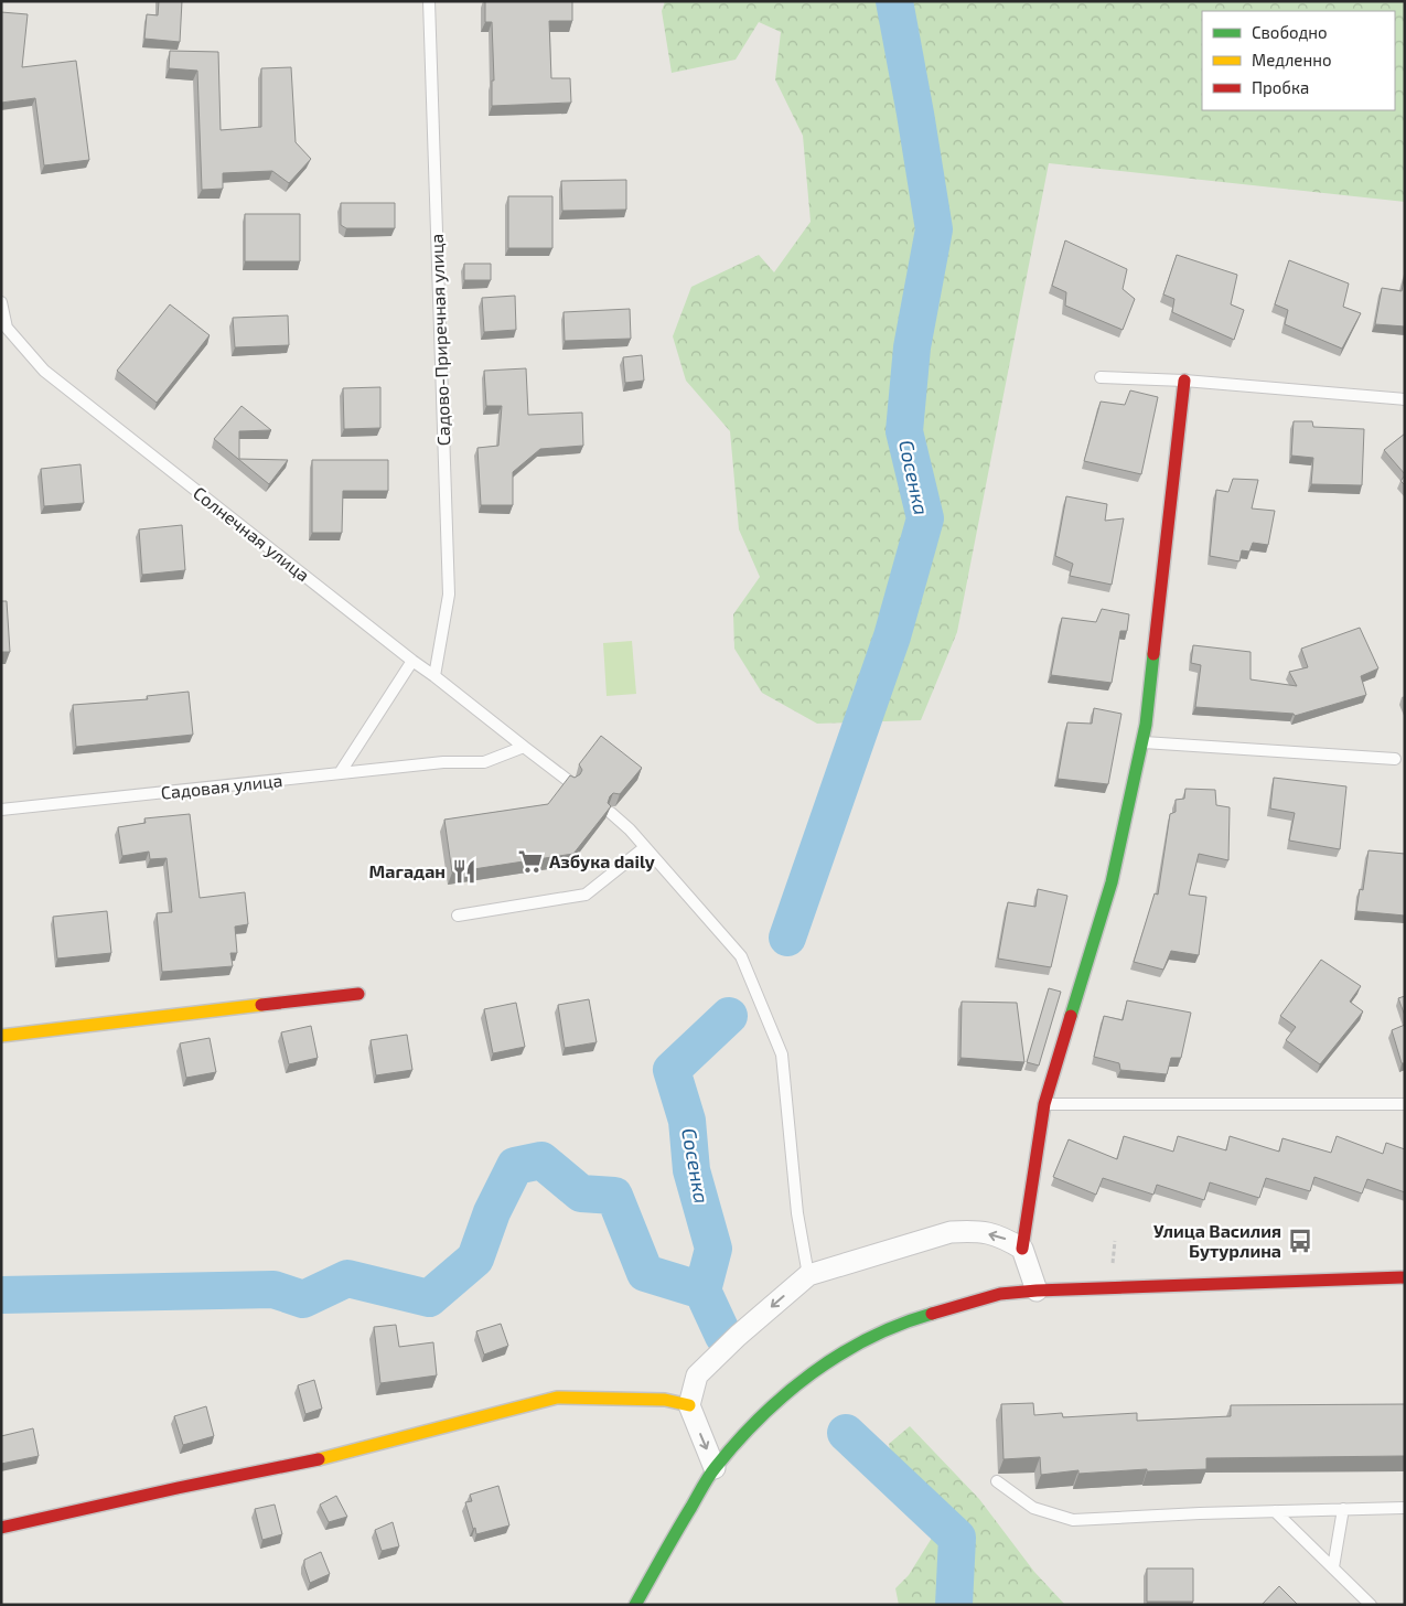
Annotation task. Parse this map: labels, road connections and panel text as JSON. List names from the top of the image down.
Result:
{
  "streets": {
    "lane": ["Садово-Приречная улица", "Солнечная улица", "Садовая улица"]
  },
  "crossings": [
    ["Садово-Приречная улица", "Солнечная улица"],
    ["Солнечная улица", "Садовая улица"]
  ],
  "water": ["Сосенка"],
  "places": {
    "supermarket": ["Азбука daily"],
    "restaurant": ["Магадан"],
    "bus stop": ["Улица Василия Бутурлина"]
  },
  "legend": ["Свободно", "Медленно", "Пробка"]
}
